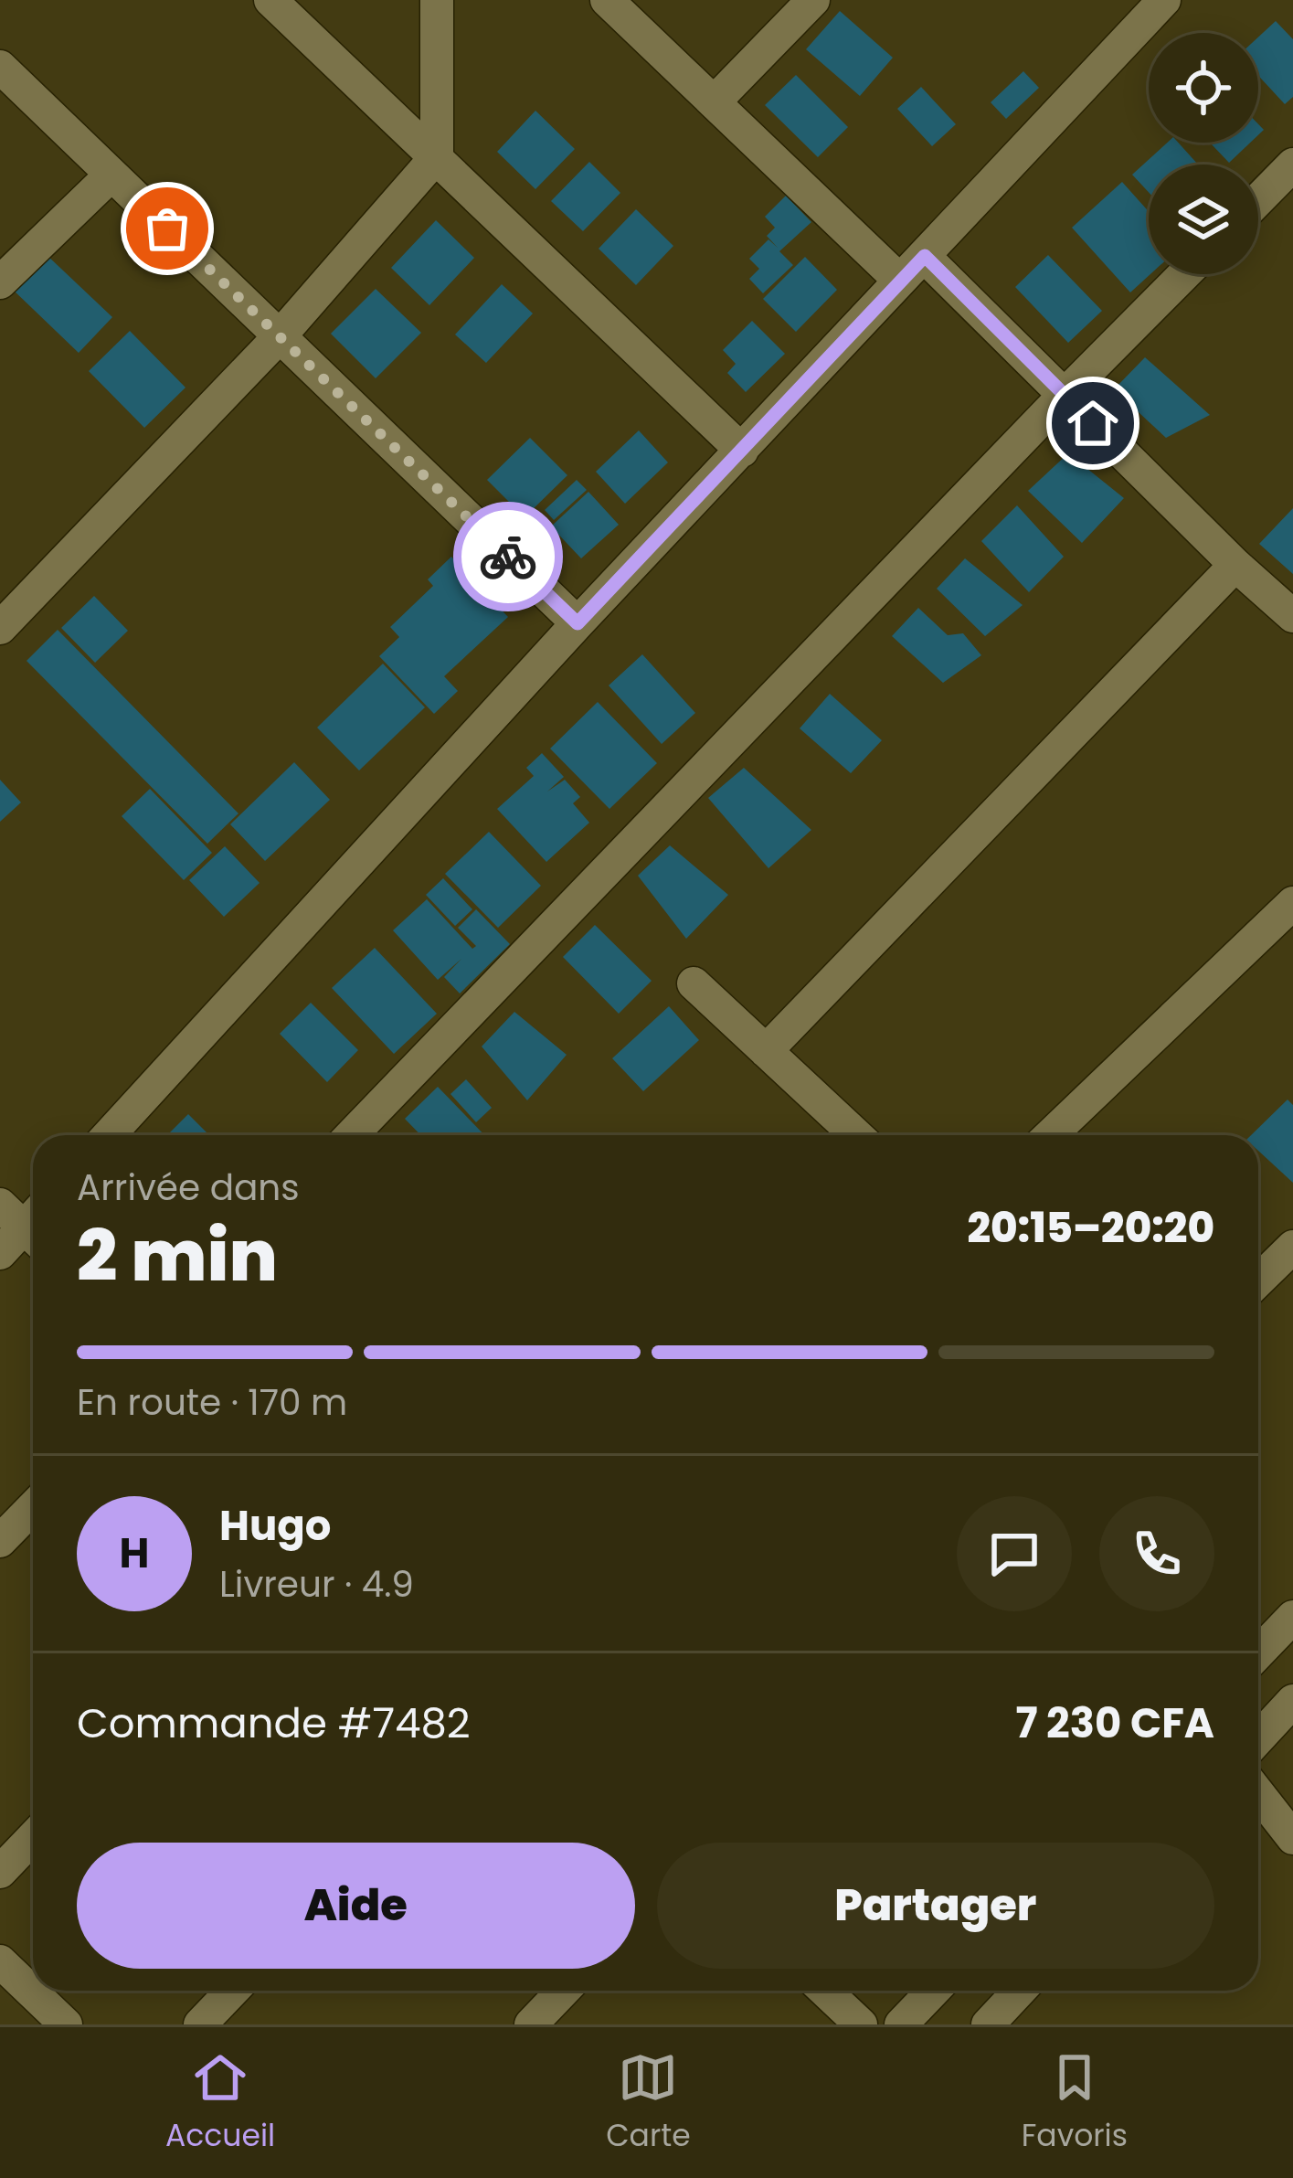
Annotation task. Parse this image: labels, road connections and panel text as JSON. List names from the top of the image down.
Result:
{
  "page": {
    "heading": ["2 min", "Arrivée dans", "20:15–20:20"],
    "panel": [
      "Hugo",
      "Livreur · 4.9",
      "Commande #7482",
      "7 230 CFA"
    ],
    "bar": "En route · 170 m",
    "round": "H",
    "buttons": ["Aide", "Partager"],
    "tabs": ["Accueil", "Carte", "Favoris"]
  }
}
